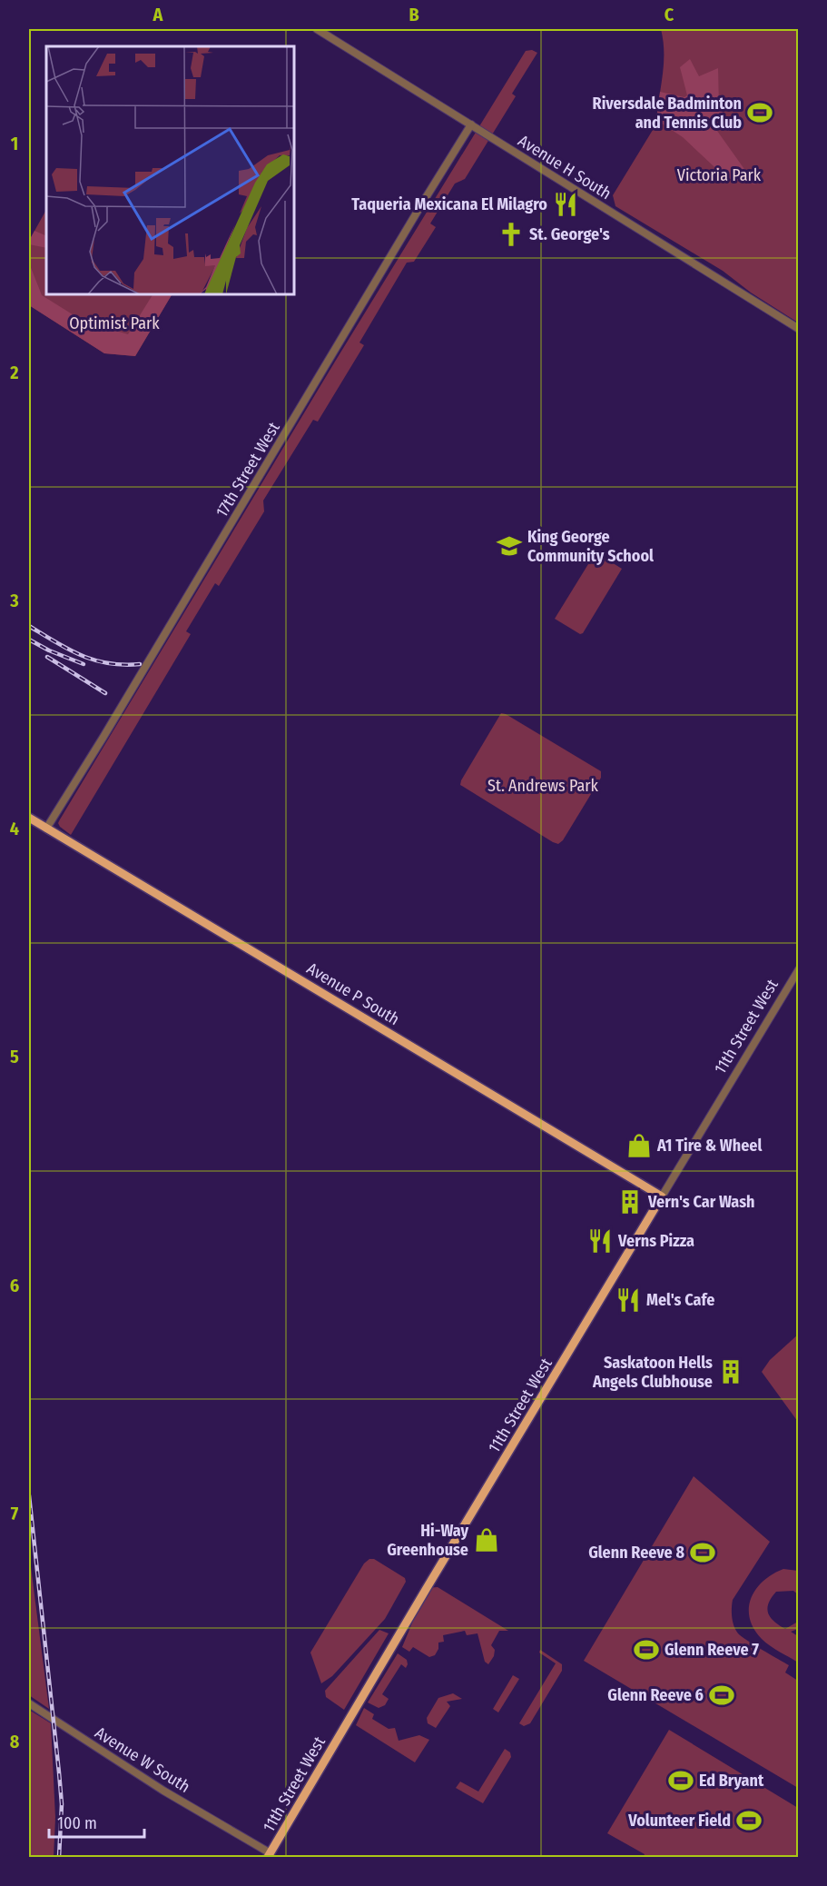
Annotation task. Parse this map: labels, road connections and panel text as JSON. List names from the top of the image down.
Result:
{
  "streets": {
    "main road": ["Avenue P South", "11th Street West"],
    "street": ["Avenue H South", "17th Street West", "Avenue W South"]
  },
  "crossings": [
    ["Avenue H South", "17th Street West"],
    ["17th Street West", "Avenue P South"],
    ["Avenue P South", "11th Street West"],
    ["11th Street West", "Avenue W South"]
  ],
  "parks": ["Victoria Park", "Optimist Park", "St. Andrews Park"],
  "places": {
    "sports": [
      "Riversdale Badminton and Tennis Club",
      "Glenn Reeve 8",
      "Glenn Reeve 7",
      "Glenn Reeve 6",
      "Ed Bryant",
      "Volunteer Field"
    ],
    "restaurant": ["Taqueria Mexicana El Milagro", "Verns Pizza", "Mel's Cafe"],
    "church": ["St. George's"],
    "school or university": ["King George Community School"],
    "shop": ["A1 Tire & Wheel", "Hi-Way Greenhouse"],
    "building": ["Vern's Car Wash", "Saskatoon Hells Angels Clubhouse"]
  },
  "scale_bar": "100 m",
  "grid": {
    "columns": ["A", "B", "C"],
    "rows": [
      "1",
      "2",
      "3",
      "4",
      "5",
      "6",
      "7",
      "8"
    ]
  }
}
